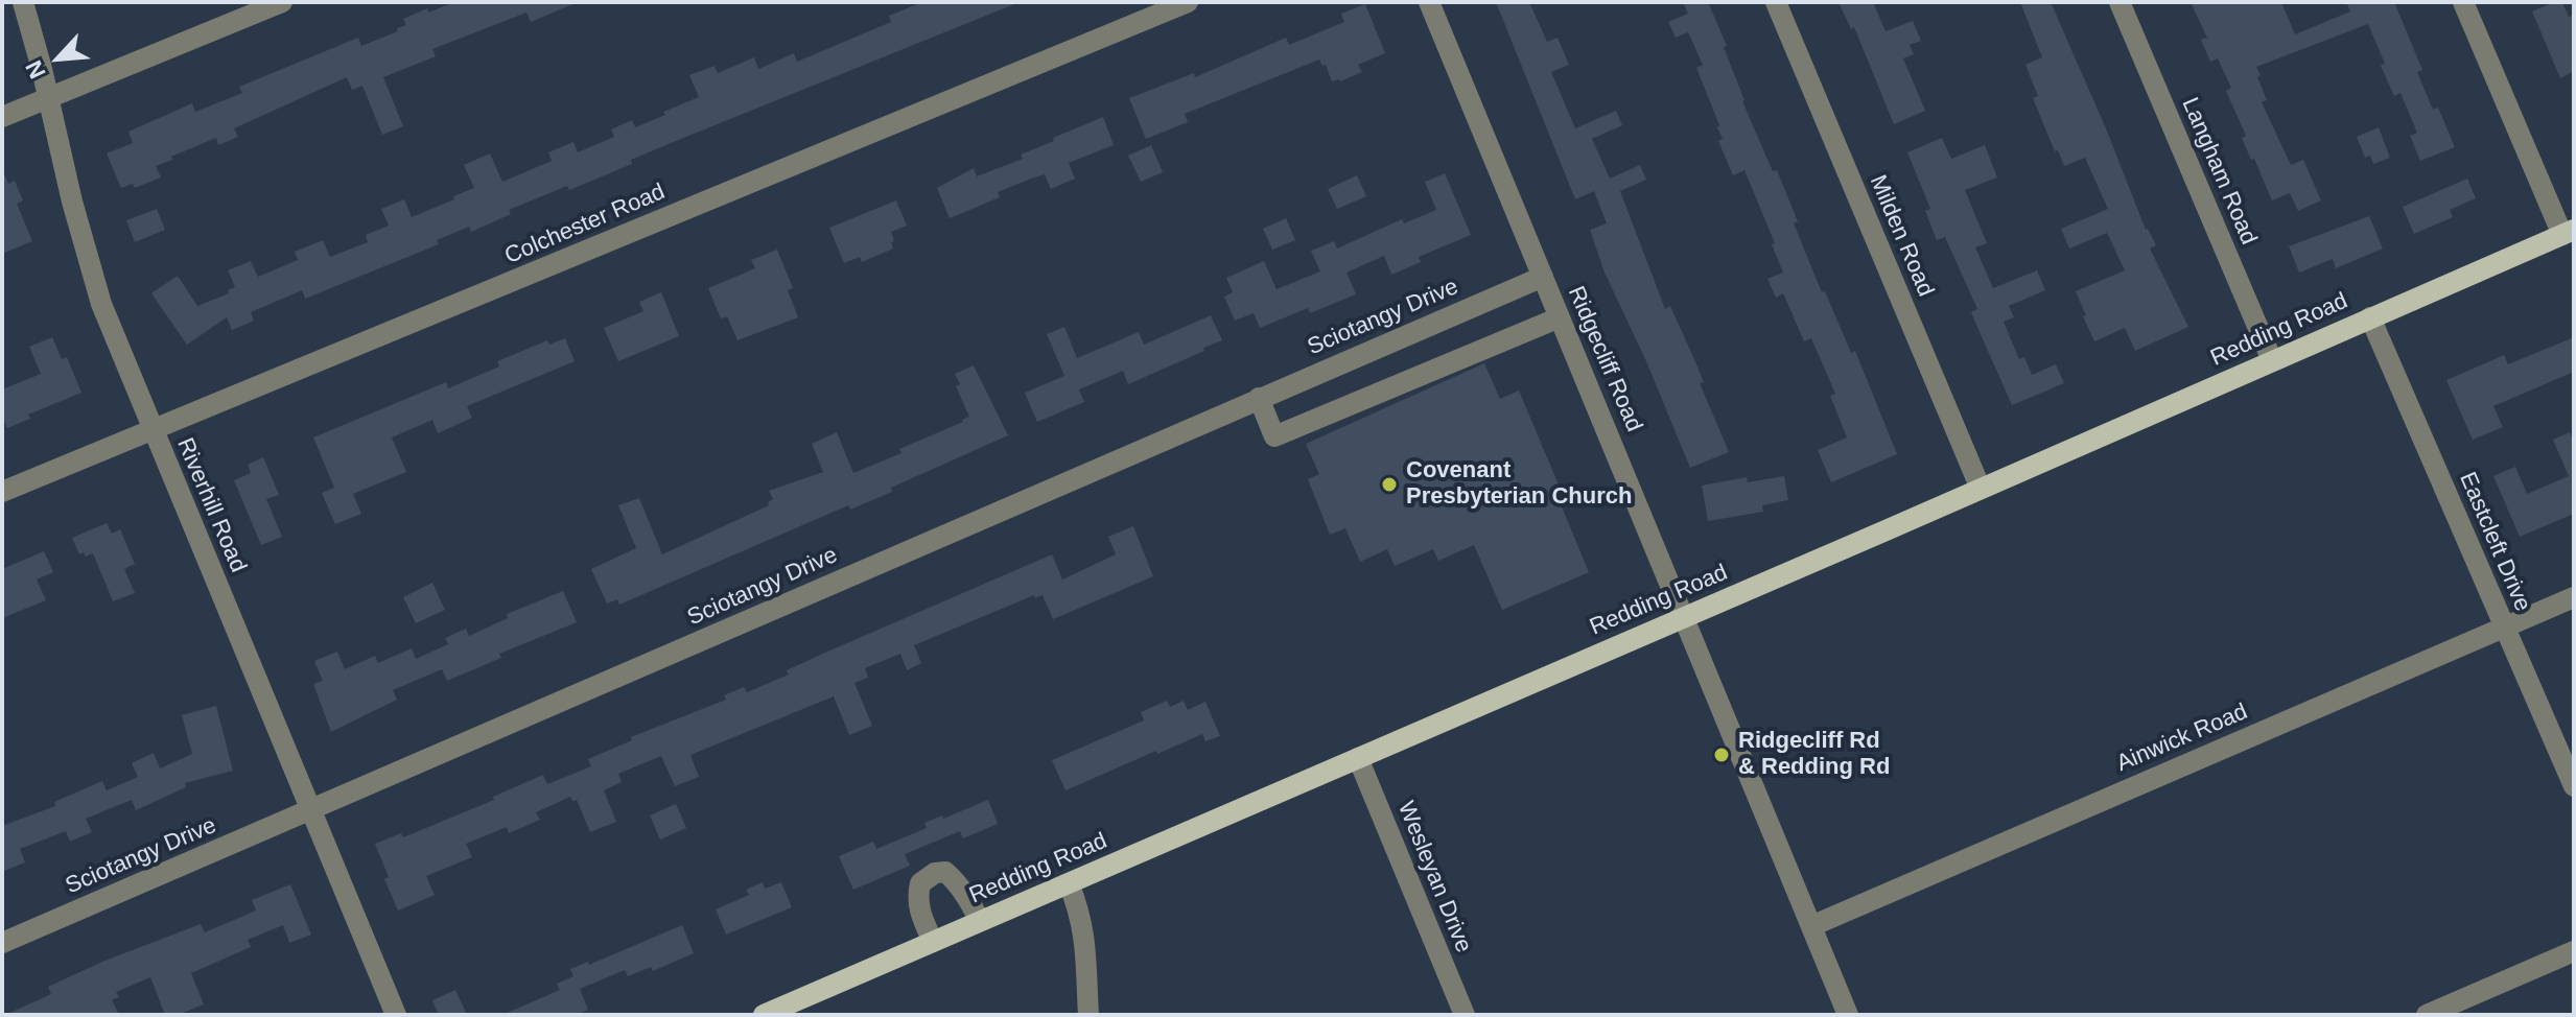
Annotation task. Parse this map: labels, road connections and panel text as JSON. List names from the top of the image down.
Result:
{
  "streets": {
    "main road": ["Redding Road"],
    "street": [
      "Langham Road",
      "Colchester Road",
      "Milden Road",
      "Sciotangy Drive",
      "Ridgecliff Road",
      "Riverhill Road",
      "Eastcleft Drive",
      "Ainwick Road",
      "Wesleyan Drive"
    ]
  },
  "crossings": [
    ["Langham Road", "Redding Road"],
    ["Colchester Road", "Riverhill Road"],
    ["Milden Road", "Redding Road"],
    ["Sciotangy Drive", "Ridgecliff Road"],
    ["Sciotangy Drive", "Riverhill Road"],
    ["Redding Road", "Ridgecliff Road"],
    ["Redding Road", "Eastcleft Drive"],
    ["Redding Road", "Wesleyan Drive"],
    ["Ridgecliff Road", "Ainwick Road"],
    ["Eastcleft Drive", "Ainwick Road"]
  ],
  "places": ["Covenant Presbyterian Church", "Ridgecliff Rd & Redding Rd"],
  "north": "bottom left"
}
